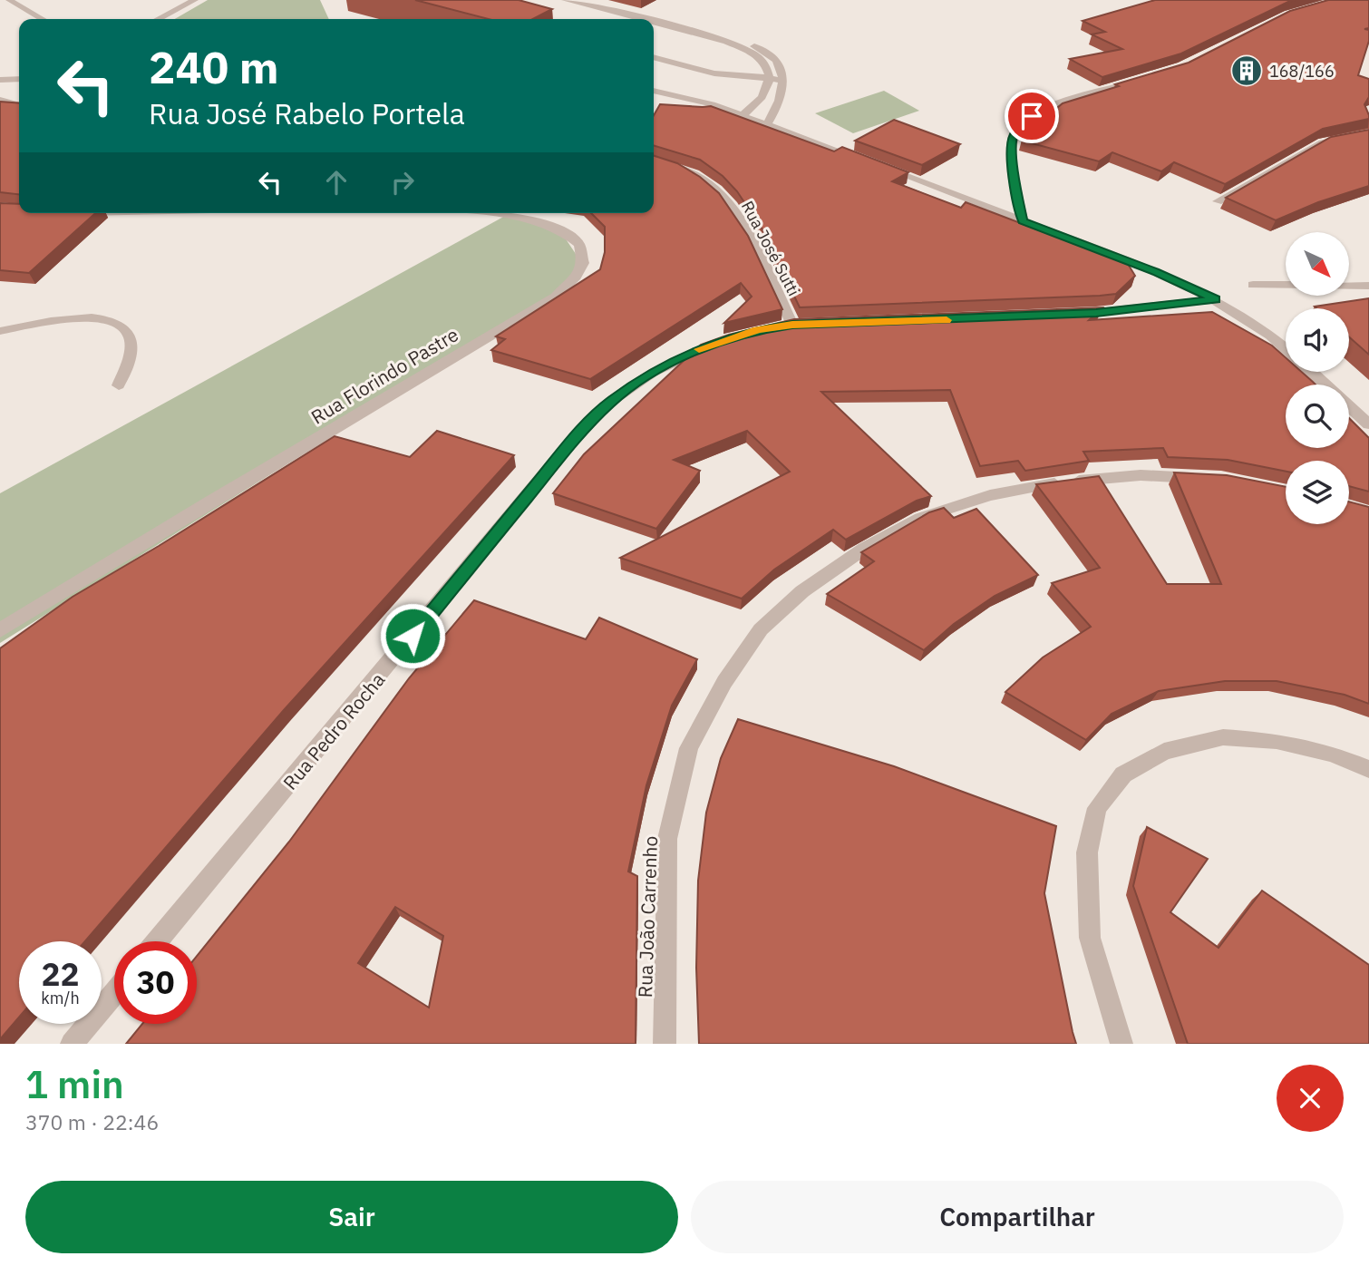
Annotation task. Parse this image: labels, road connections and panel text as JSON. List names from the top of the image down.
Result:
{
  "streets": {
    "street": [
      "Rua José Sutti",
      "Rua Florindo Pastre",
      "Rua Pedro Rocha",
      "Rua João Carrenho"
    ]
  },
  "places": {
    "building": ["168/166"]
  },
  "north": "bottom right",
  "page": {
    "turn": ["240 m", "Rua José Rabelo Portela"],
    "speed": "22 km/h",
    "limit": "30",
    "heading": ["1 min", "370 m · 22:46"],
    "buttons": ["Sair", "Compartilhar"]
  }
}
